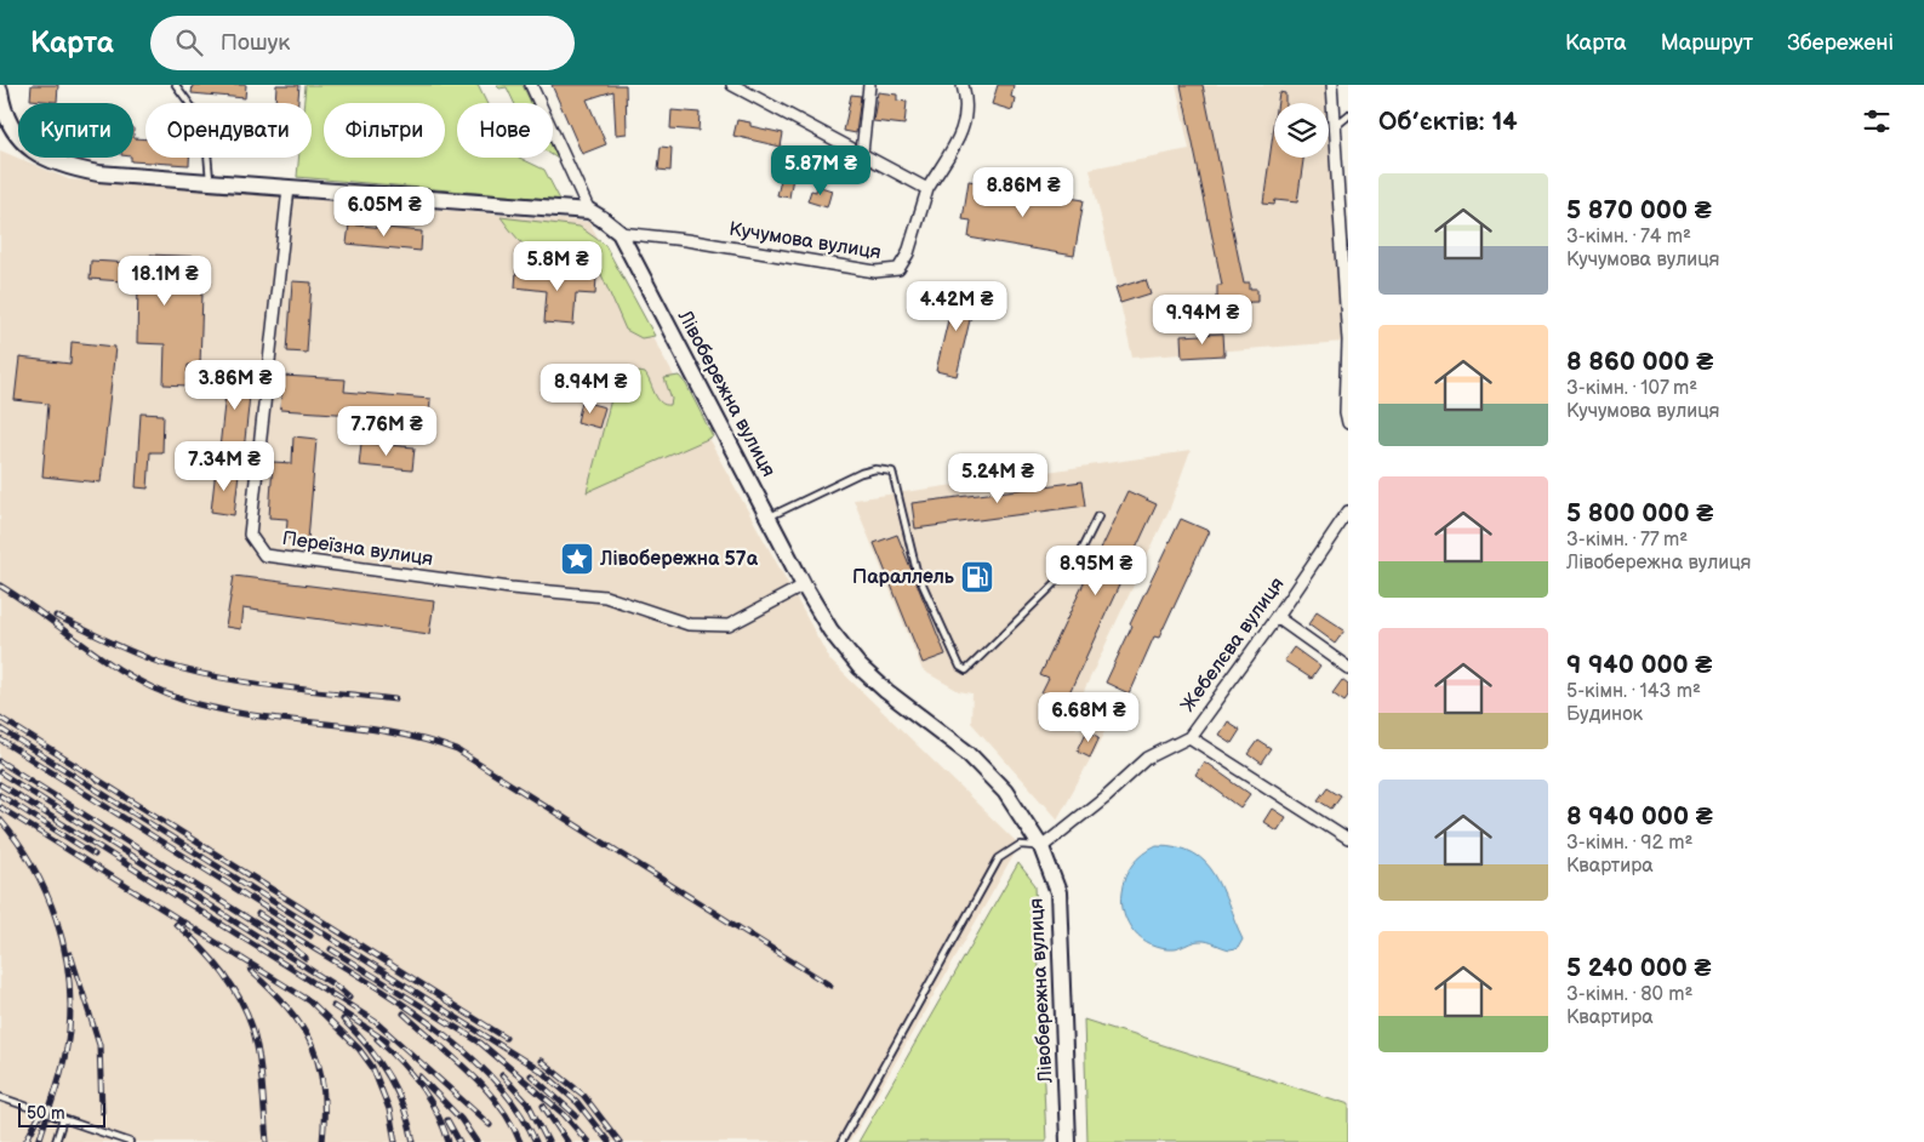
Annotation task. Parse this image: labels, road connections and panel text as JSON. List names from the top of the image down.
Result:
{
  "streets": {
    "main road": ["Лівобережна вулиця"],
    "street": ["Кучумова вулиця", "Переїзна вулиця", "Жебелєва вулиця"]
  },
  "crossings": [
    ["Кучумова вулиця", "Лівобережна вулиця"],
    ["Лівобережна вулиця", "Переїзна вулиця"],
    ["Лівобережна вулиця", "Жебелєва вулиця"]
  ],
  "places": {
    "place": ["Лівобережна 57а"],
    "fuel station": ["Параллель"]
  },
  "scale_bar": "50 m",
  "page": {
    "header": "Карта",
    "search": "Пошук",
    "nav": ["Карта", "Маршрут", "Збережені"],
    "heading": "Об’єктів: 14",
    "chip": [
      "Купити",
      "Орендувати",
      "Фільтри",
      "Нове"
    ],
    "price": [
      "5.87M ₴",
      "8.86M ₴",
      "6.05M ₴",
      "5.8M ₴",
      "18.1M ₴",
      "4.42M ₴",
      "9.94M ₴",
      "3.86M ₴",
      "8.94M ₴",
      "7.76M ₴",
      "7.34M ₴",
      "5.24M ₴",
      "8.95M ₴",
      "6.68M ₴"
    ],
    "list": [
      {
        "name": "5 870 000 ₴",
        "note": "3-кімн. · 74 m² · Кучумова вулиця"
      },
      {
        "name": "8 860 000 ₴",
        "note": "3-кімн. · 107 m² · Кучумова вулиця"
      },
      {
        "name": "5 800 000 ₴",
        "note": "3-кімн. · 77 m² · Лівобережна вулиця"
      },
      {
        "name": "9 940 000 ₴",
        "note": "5-кімн. · 143 m² · Будинок"
      },
      {
        "name": "8 940 000 ₴",
        "note": "3-кімн. · 92 m² · Квартира"
      },
      {
        "name": "5 240 000 ₴",
        "note": "3-кімн. · 80 m² · Квартира"
      }
    ],
    "scale": "50 m"
  }
}
